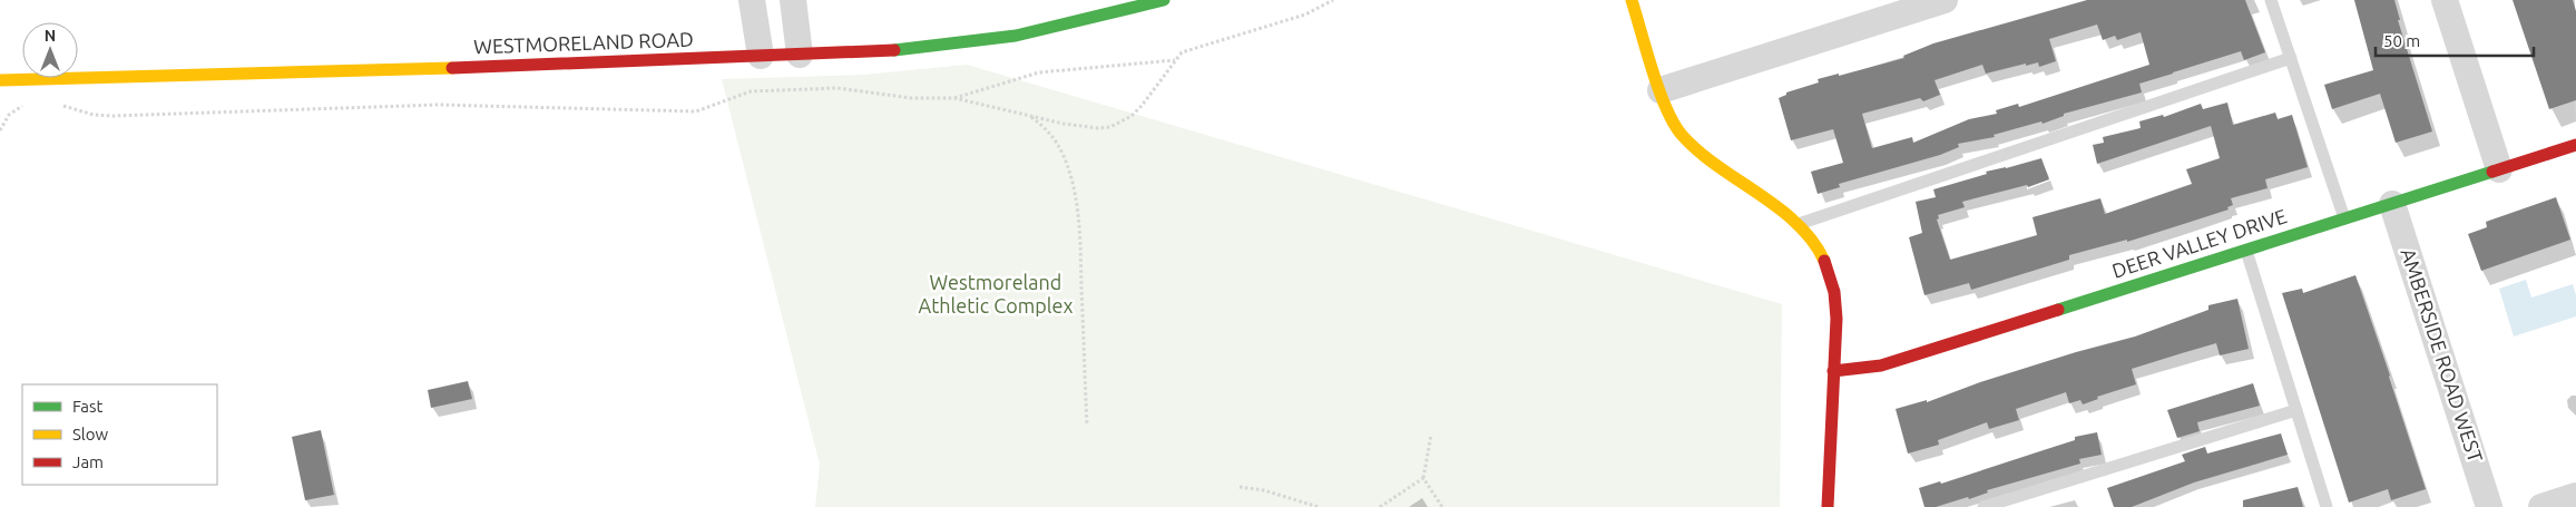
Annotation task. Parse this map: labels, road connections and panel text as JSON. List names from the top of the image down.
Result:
{
  "streets": {
    "street": ["WESTMORELAND ROAD", "DEER VALLEY DRIVE", "AMBERSIDE ROAD WEST"]
  },
  "crossings": [
    ["DEER VALLEY DRIVE", "AMBERSIDE ROAD WEST"]
  ],
  "parks": ["Westmoreland Athletic Complex"],
  "legend": ["Fast", "Slow", "Jam"],
  "scale_bar": "50 m",
  "north": "top"
}
